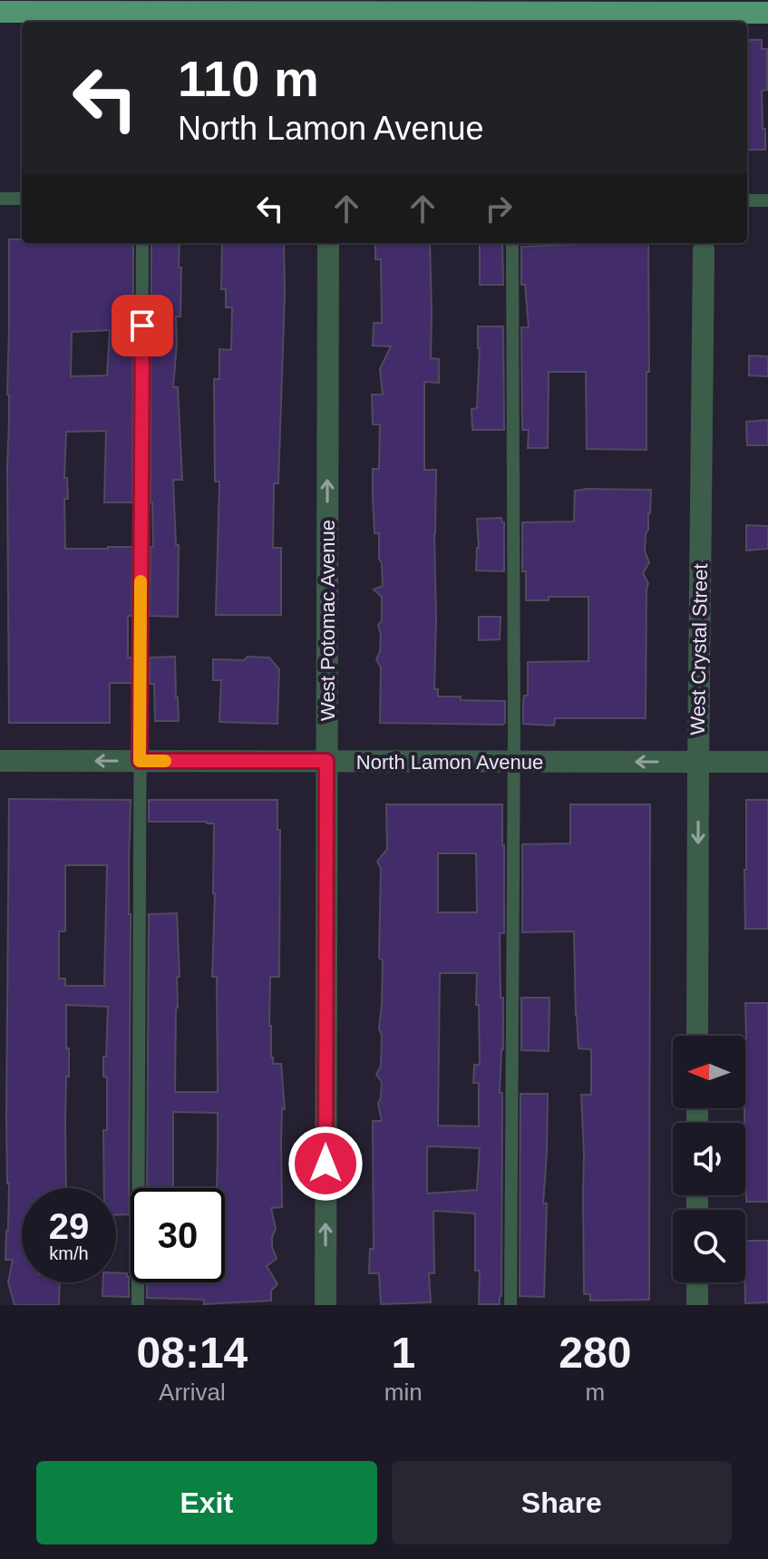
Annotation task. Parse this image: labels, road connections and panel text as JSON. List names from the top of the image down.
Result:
{
  "streets": {
    "street": ["West Potomac Avenue", "West Crystal Street", "North Lamon Avenue"]
  },
  "crossings": [
    ["West Potomac Avenue", "North Lamon Avenue"],
    ["West Crystal Street", "North Lamon Avenue"]
  ],
  "one_way": ["West Potomac Avenue", "North Lamon Avenue"],
  "north": "left",
  "page": {
    "turn": ["110 m", "North Lamon Avenue"],
    "speed": "29 km/h",
    "limit": "30",
    "eta": [
      "08:14",
      "Arrival",
      "1",
      "min",
      "280",
      "m"
    ],
    "buttons": ["Exit", "Share"]
  }
}
